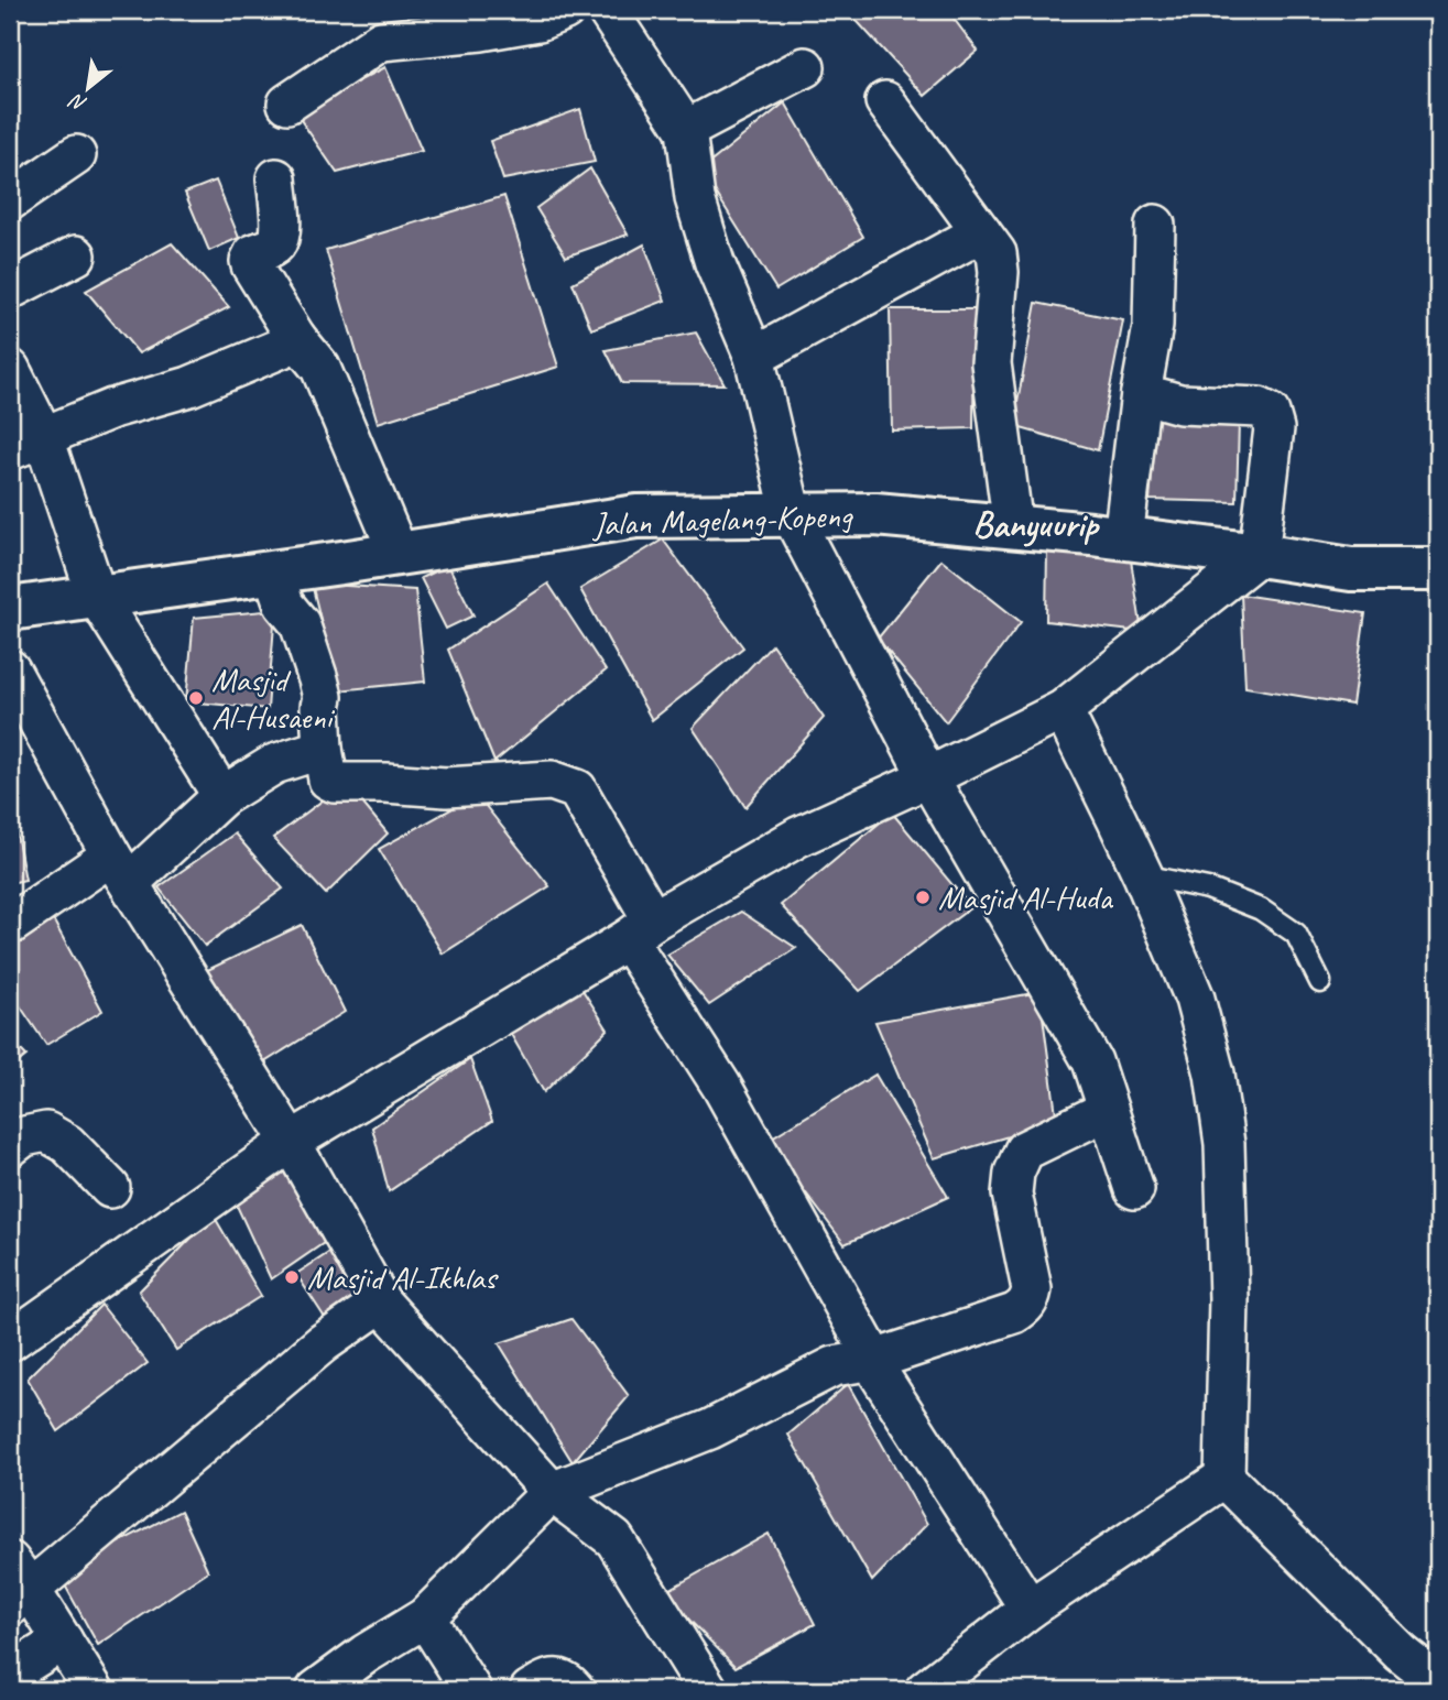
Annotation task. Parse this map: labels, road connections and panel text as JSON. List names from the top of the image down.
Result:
{
  "streets": {
    "main road": ["Jalan Magelang-Kopeng"]
  },
  "districts": ["Banyuurip"],
  "places": ["Masjid Al-Husaeni", "Masjid Al-Huda", "Masjid Al-Ikhlas"],
  "north": "bottom left"
}
